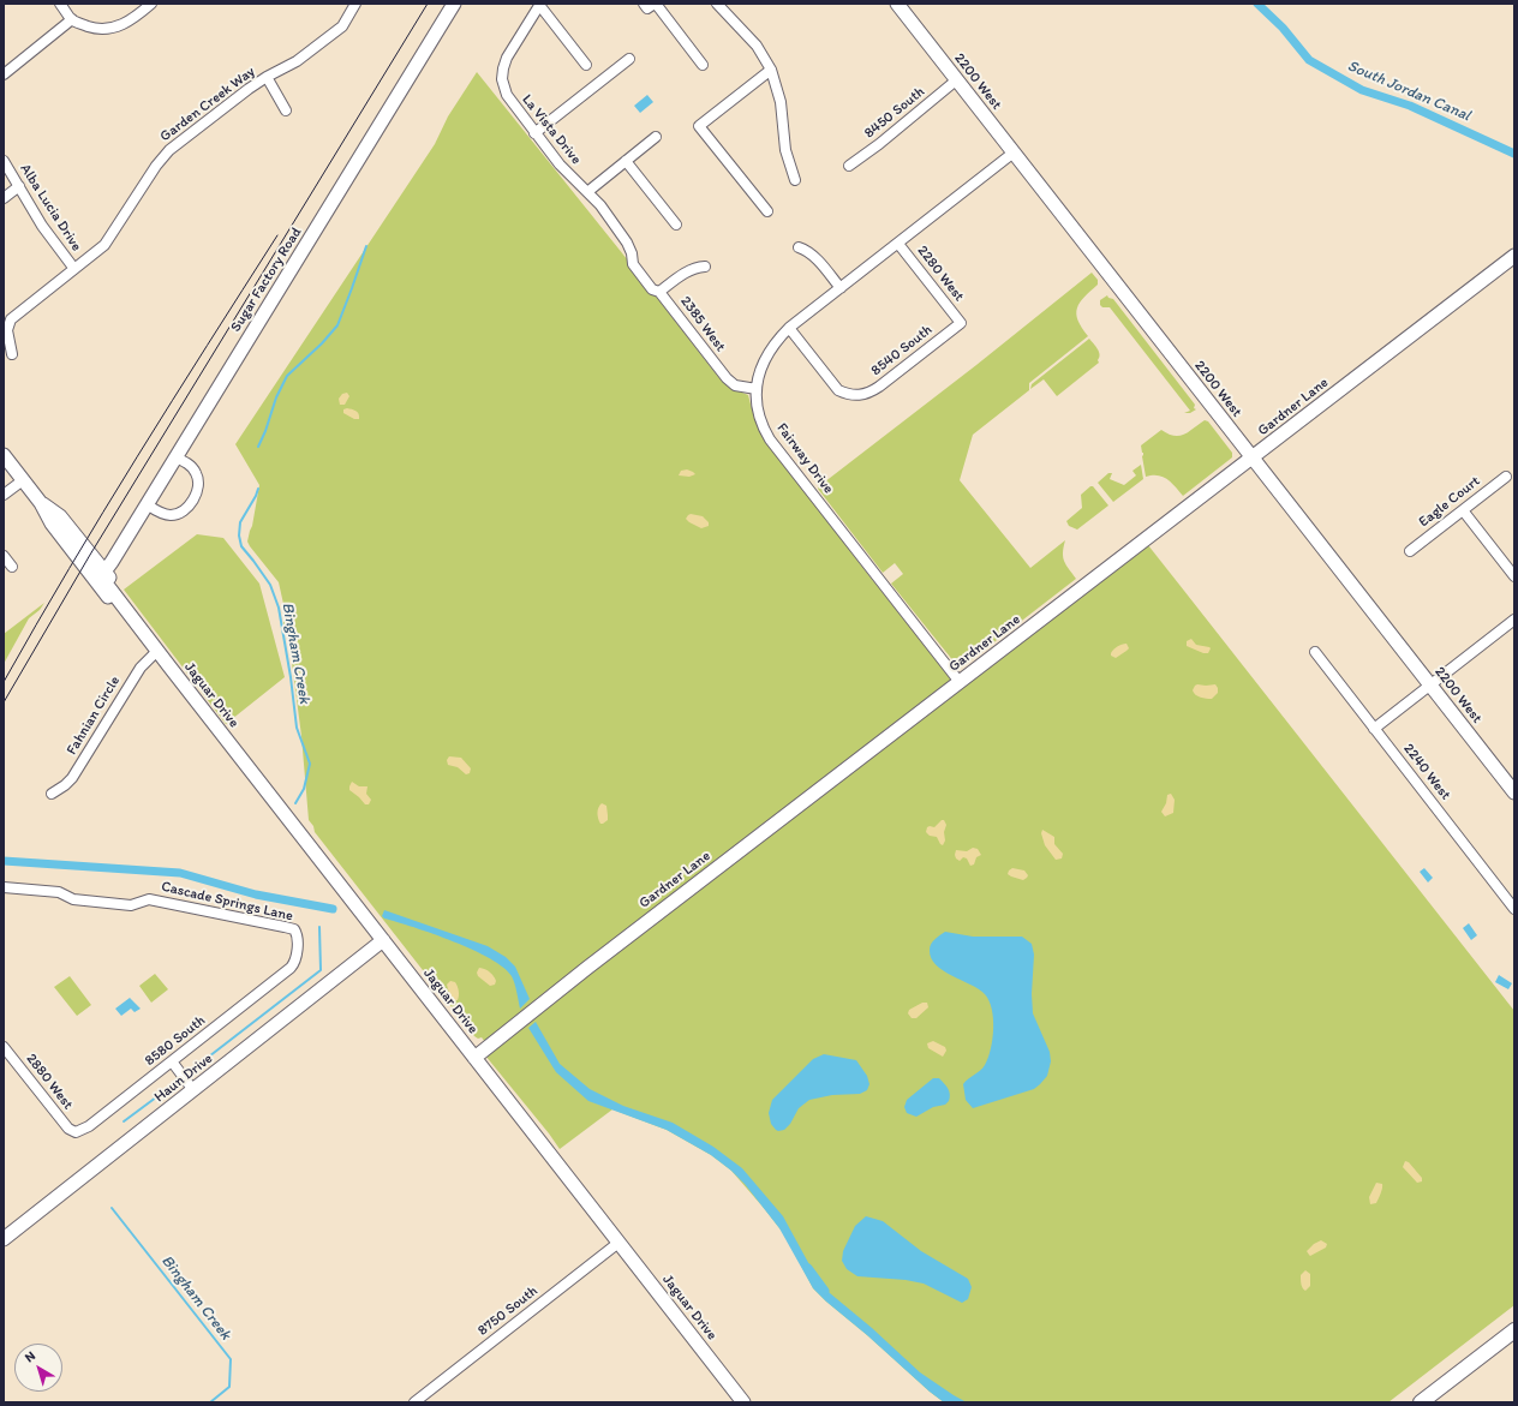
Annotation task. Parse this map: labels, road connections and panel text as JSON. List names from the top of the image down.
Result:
{
  "streets": {
    "street": [
      "2200 West",
      "Garden Creek Way",
      "8450 South",
      "La Vista Drive",
      "Alba Lucia Drive",
      "2280 West",
      "Sugar Factory Road",
      "2385 West",
      "8540 South",
      "Gardner Lane",
      "Fairway Drive",
      "Eagle Court",
      "Jaguar Drive",
      "Fahnian Circle",
      "2240 West",
      "Cascade Springs Lane",
      "8580 South",
      "Haun Drive",
      "2880 West",
      "8750 South"
    ]
  },
  "crossings": [
    ["2200 West", "8450 South"],
    ["2200 West", "Gardner Lane"],
    ["2200 West", "Fairway Drive"],
    ["Garden Creek Way", "Alba Lucia Drive"],
    ["La Vista Drive", "2385 West"],
    ["2280 West", "8540 South"],
    ["2280 West", "Fairway Drive"],
    ["Sugar Factory Road", "Jaguar Drive"],
    ["2385 West", "Fairway Drive"],
    ["8540 South", "Fairway Drive"],
    ["Gardner Lane", "Fairway Drive"],
    ["Gardner Lane", "Jaguar Drive"],
    ["Jaguar Drive", "Fahnian Circle"],
    ["Jaguar Drive", "Haun Drive"],
    ["Jaguar Drive", "8750 South"],
    ["Cascade Springs Lane", "8580 South"],
    ["8580 South", "2880 West"]
  ],
  "water": ["South Jordan Canal", "Bingham Creek"],
  "north": "top left"
}
